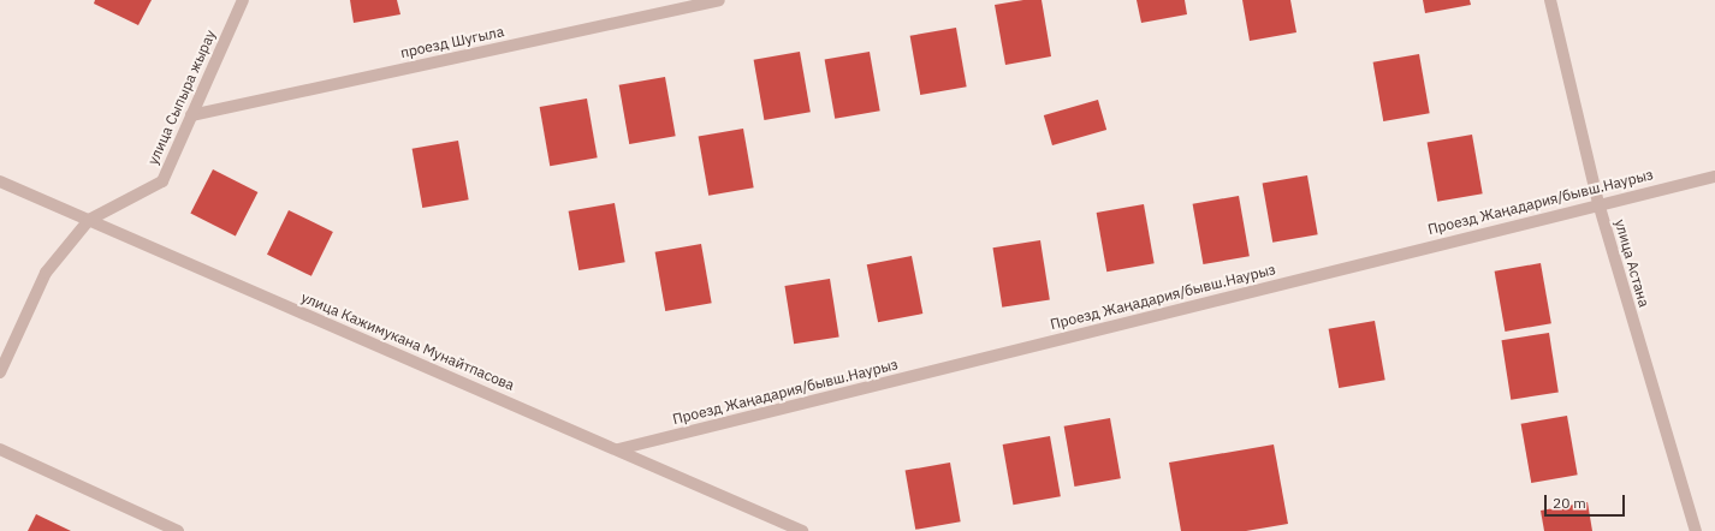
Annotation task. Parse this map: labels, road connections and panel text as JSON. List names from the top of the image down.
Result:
{
  "streets": {
    "street": [
      "проезд Шугыла",
      "улица Сыпыра жырау",
      "Проезд Жаңадария/бывш.Наурыз",
      "улица Астана",
      "улица Кажимукана Мунайтпасова"
    ]
  },
  "crossings": [
    ["проезд Шугыла", "улица Сыпыра жырау"],
    ["улица Сыпыра жырау", "улица Кажимукана Мунайтпасова"],
    ["Проезд Жаңадария/бывш.Наурыз", "улица Астана"],
    ["Проезд Жаңадария/бывш.Наурыз", "улица Кажимукана Мунайтпасова"]
  ],
  "scale_bar": "20 m"
}
